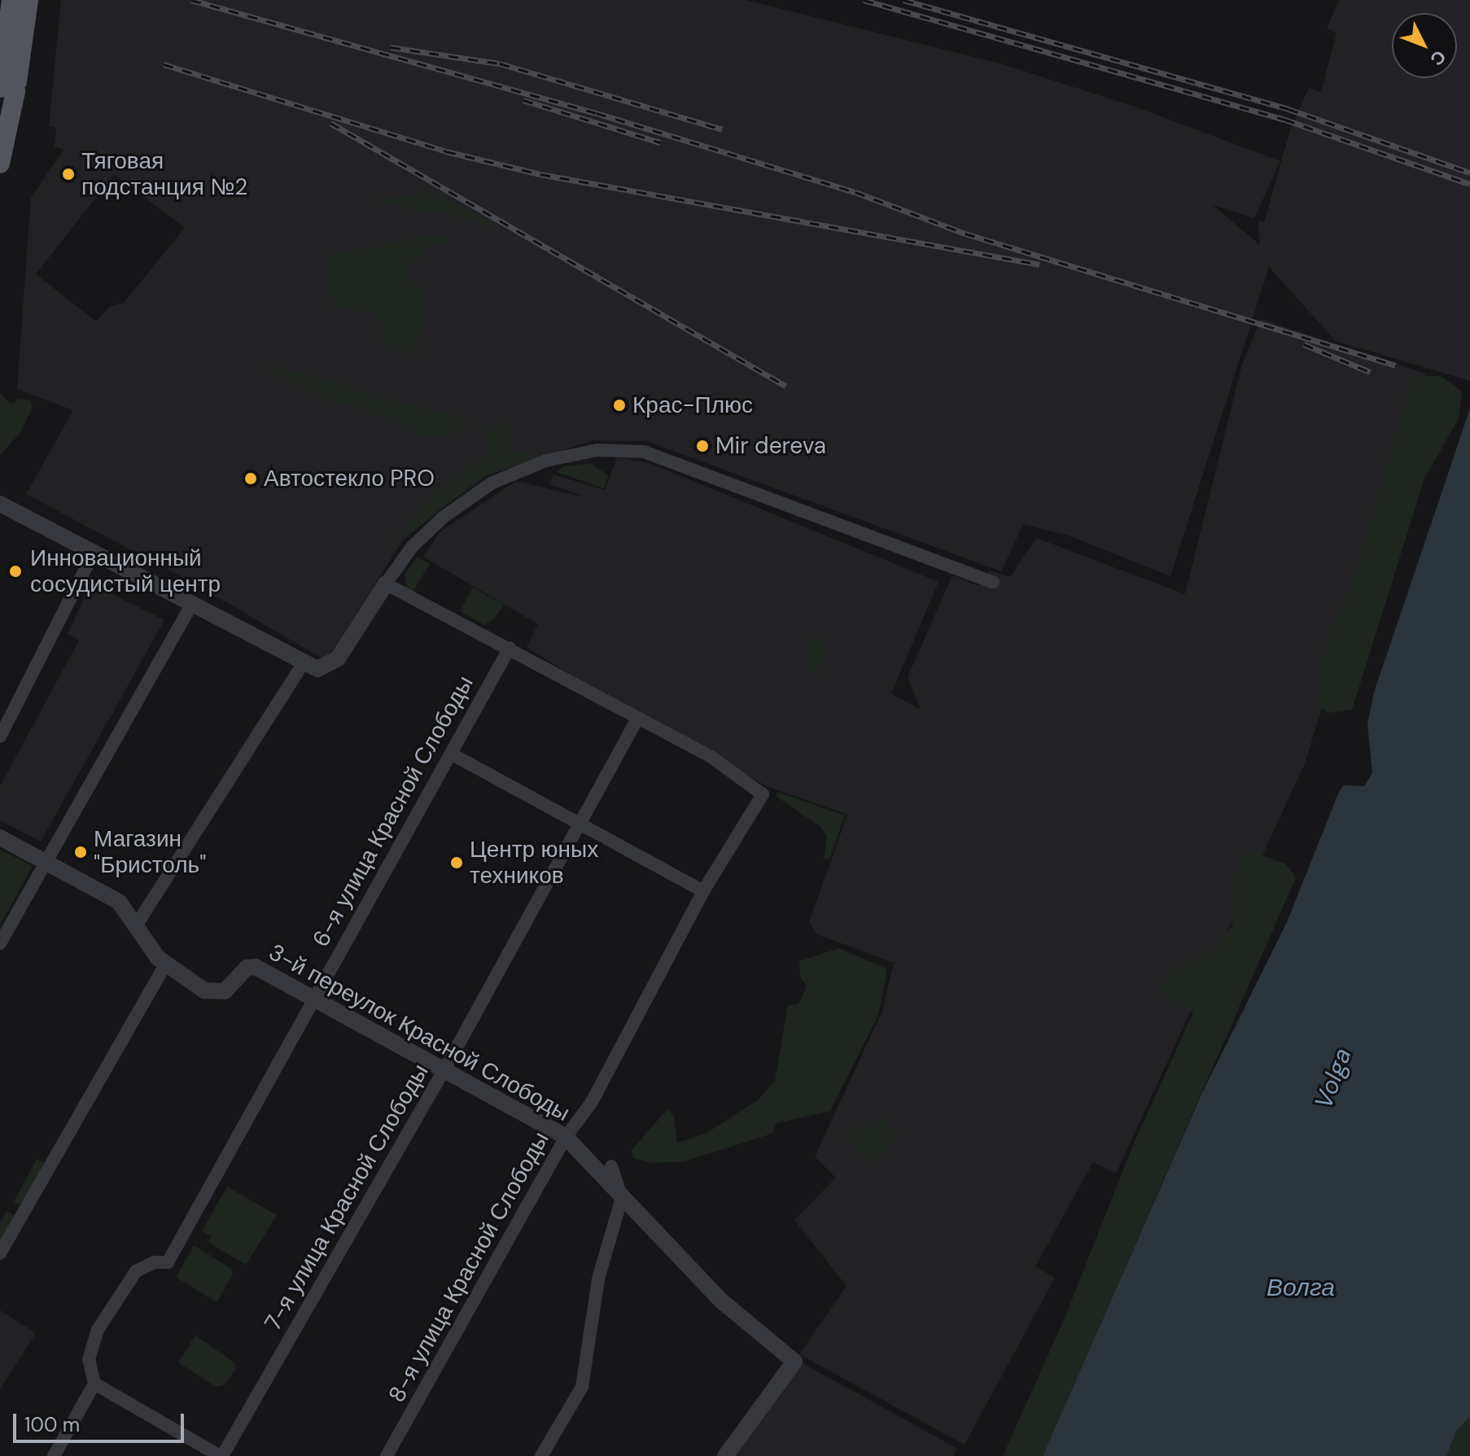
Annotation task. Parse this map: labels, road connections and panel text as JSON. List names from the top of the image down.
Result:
{
  "streets": {
    "street": [
      "6-я улица Красной Слободы",
      "3-й переулок Красной Слободы",
      "7-я улица Красной Слободы",
      "8-я улица Красной Слободы"
    ]
  },
  "crossings": [
    ["6-я улица Красной Слободы", "3-й переулок Красной Слободы"],
    ["3-й переулок Красной Слободы", "7-я улица Красной Слободы"],
    ["3-й переулок Красной Слободы", "8-я улица Красной Слободы"],
    ["7-я улица Красной Слободы", "8-я улица Красной Слободы"]
  ],
  "water": ["Volga", "Волга"],
  "places": [
    "Тяговая подстанция №2",
    "Крас-Плюс",
    "Mir dereva",
    "Автостекло PRO",
    "Инновационный сосудистый центр",
    "Магазин \"Бристоль\"",
    "Центр юных техников"
  ],
  "scale_bar": "100 m",
  "north": "bottom right"
}
